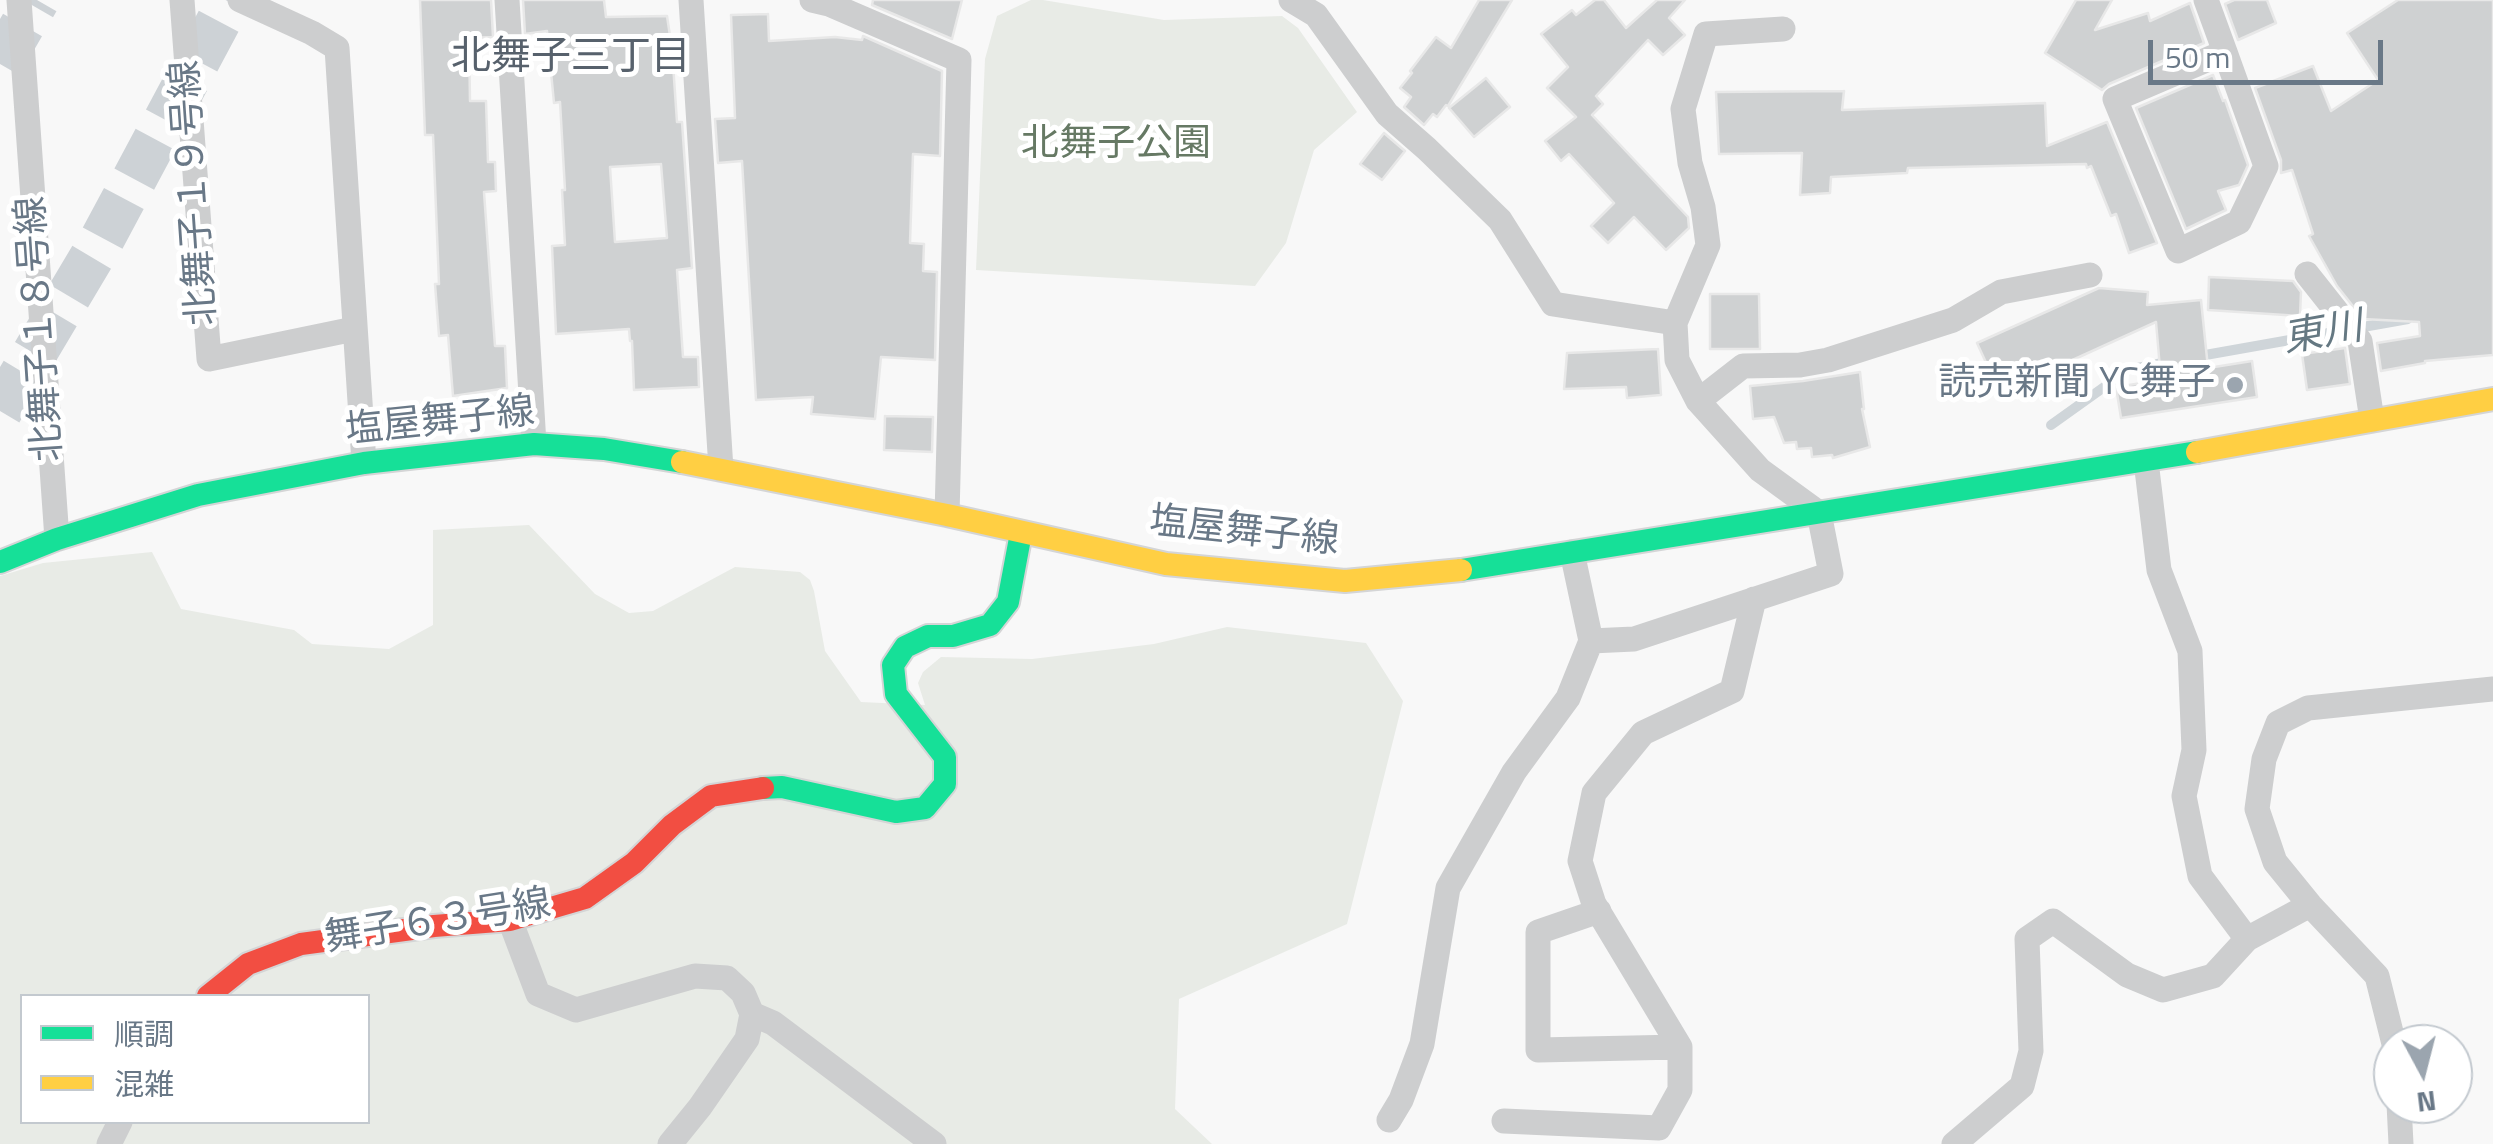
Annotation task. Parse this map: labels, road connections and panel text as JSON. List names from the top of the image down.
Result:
{
  "streets": {
    "street": [
      "北舞子１９号線",
      "北舞子１８号線",
      "塩屋舞子線",
      "舞子６３号線"
    ]
  },
  "crossings": [
    ["北舞子１８号線", "塩屋舞子線"],
    ["塩屋舞子線", "舞子６３号線"]
  ],
  "districts": ["北舞子三丁目"],
  "water": ["東川"],
  "parks": ["北舞子公園"],
  "places": ["読売新聞 YC舞子"],
  "legend": ["順調", "混雑"],
  "scale_bar": "50 m",
  "north": "bottom"
}
